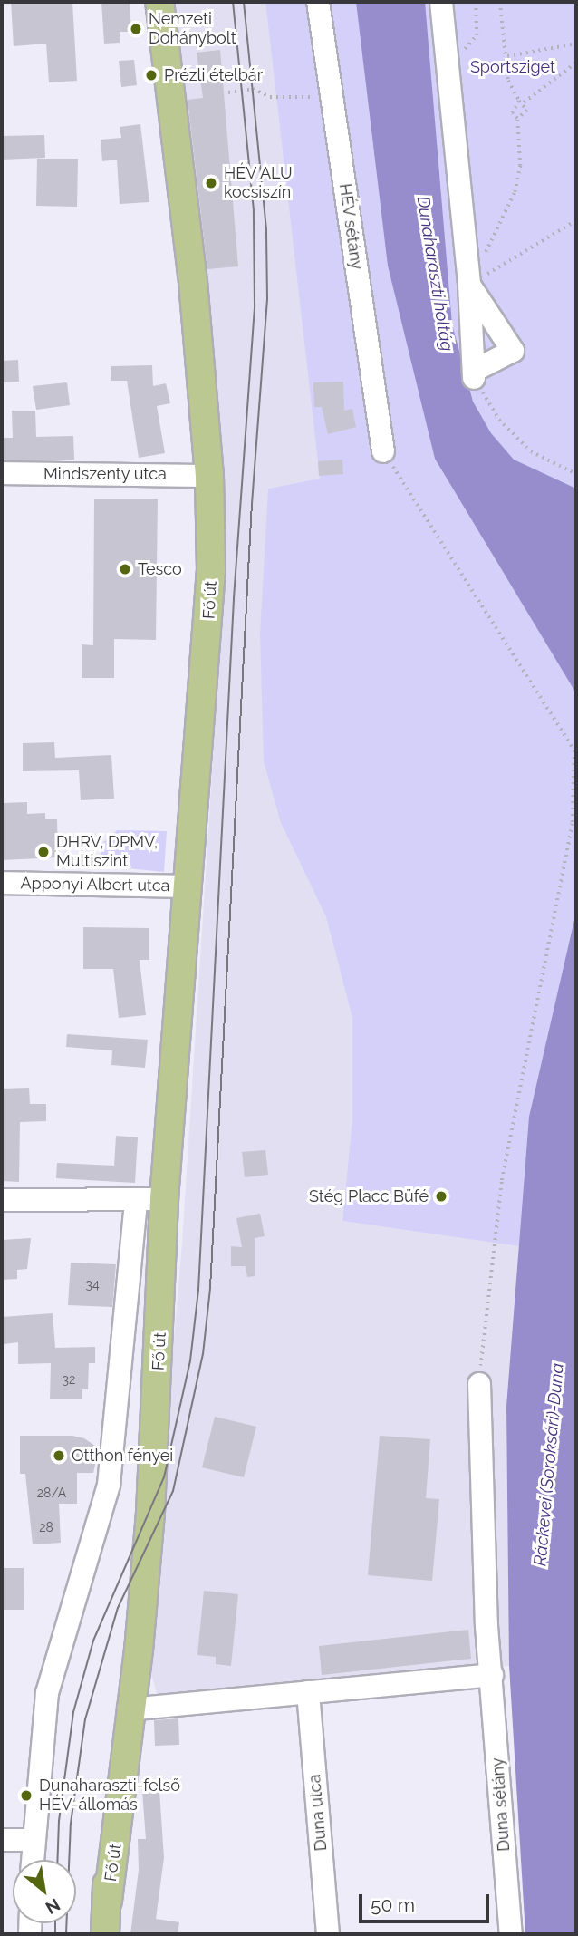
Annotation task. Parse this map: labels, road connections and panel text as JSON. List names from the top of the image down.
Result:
{
  "streets": {
    "main road": ["Fő út"],
    "street": [
      "HÉV sétány",
      "Mindszenty utca",
      "Apponyi Albert utca",
      "Duna sétány",
      "Duna utca"
    ]
  },
  "crossings": [
    ["Mindszenty utca", "Fő út"],
    ["Fő út", "Apponyi Albert utca"]
  ],
  "water": ["Dunaharaszti holtág", "Ráckevei (Soroksári)-Duna"],
  "parks": ["Sportsziget"],
  "places": [
    "Nemzeti Dohánybolt",
    "Prézli ételbár",
    "HÉV ALU kocsiszín",
    "Tesco",
    "DHRV, DPMV, Multiszint",
    "Stég Placc Büfé",
    "Otthon fényei",
    "Dunaharaszti-felső HÉV-állomás"
  ],
  "house_numbers": [
    "34",
    "32",
    "28/A",
    "28"
  ],
  "scale_bar": "50 m",
  "north": "bottom right"
}
